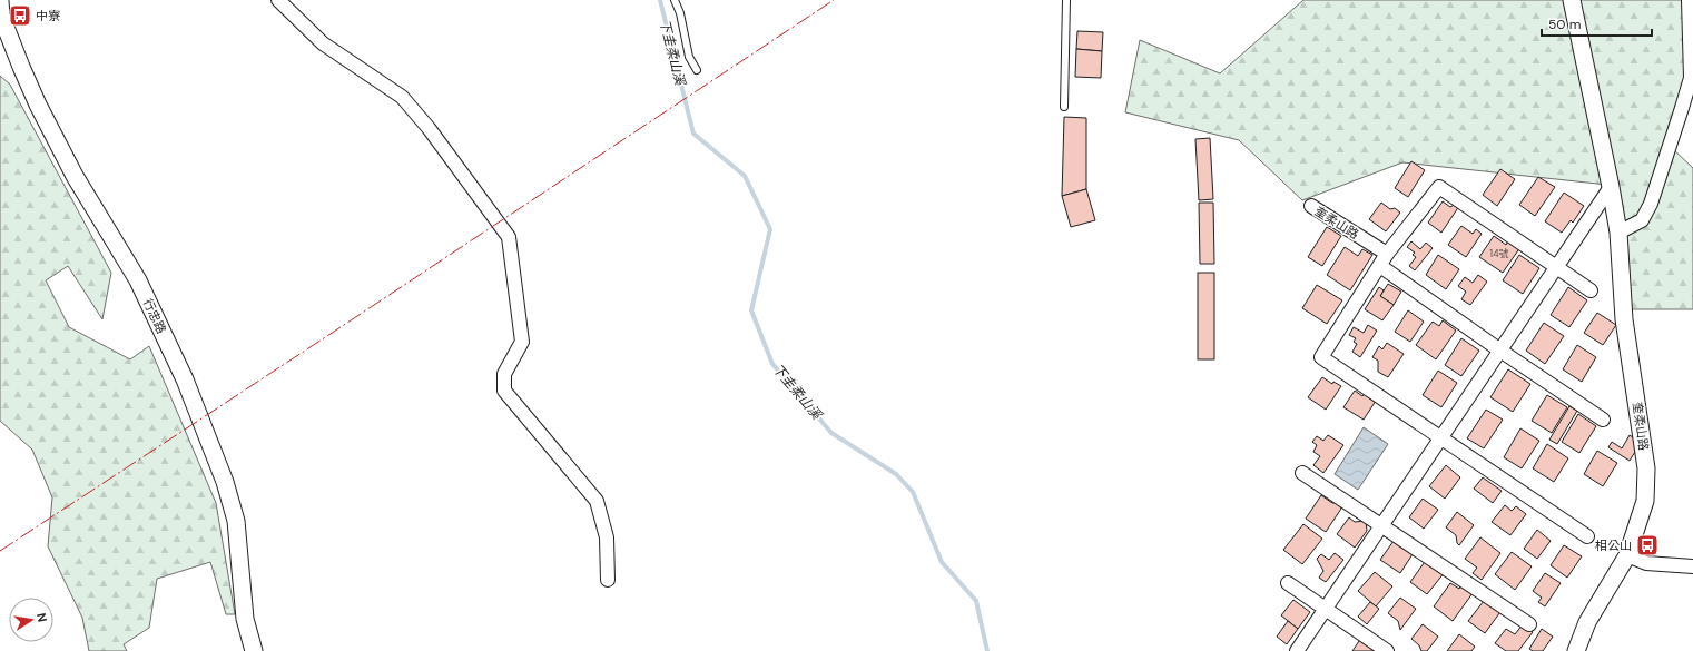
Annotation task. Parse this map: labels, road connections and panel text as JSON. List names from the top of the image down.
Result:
{
  "streets": {
    "street": ["奎柔山路", "行忠路"]
  },
  "water": ["下圭柔山溪"],
  "places": {
    "bus stop": ["中寮", "相公山"]
  },
  "house_numbers": ["14號"],
  "scale_bar": "50 m",
  "north": "right"
}
